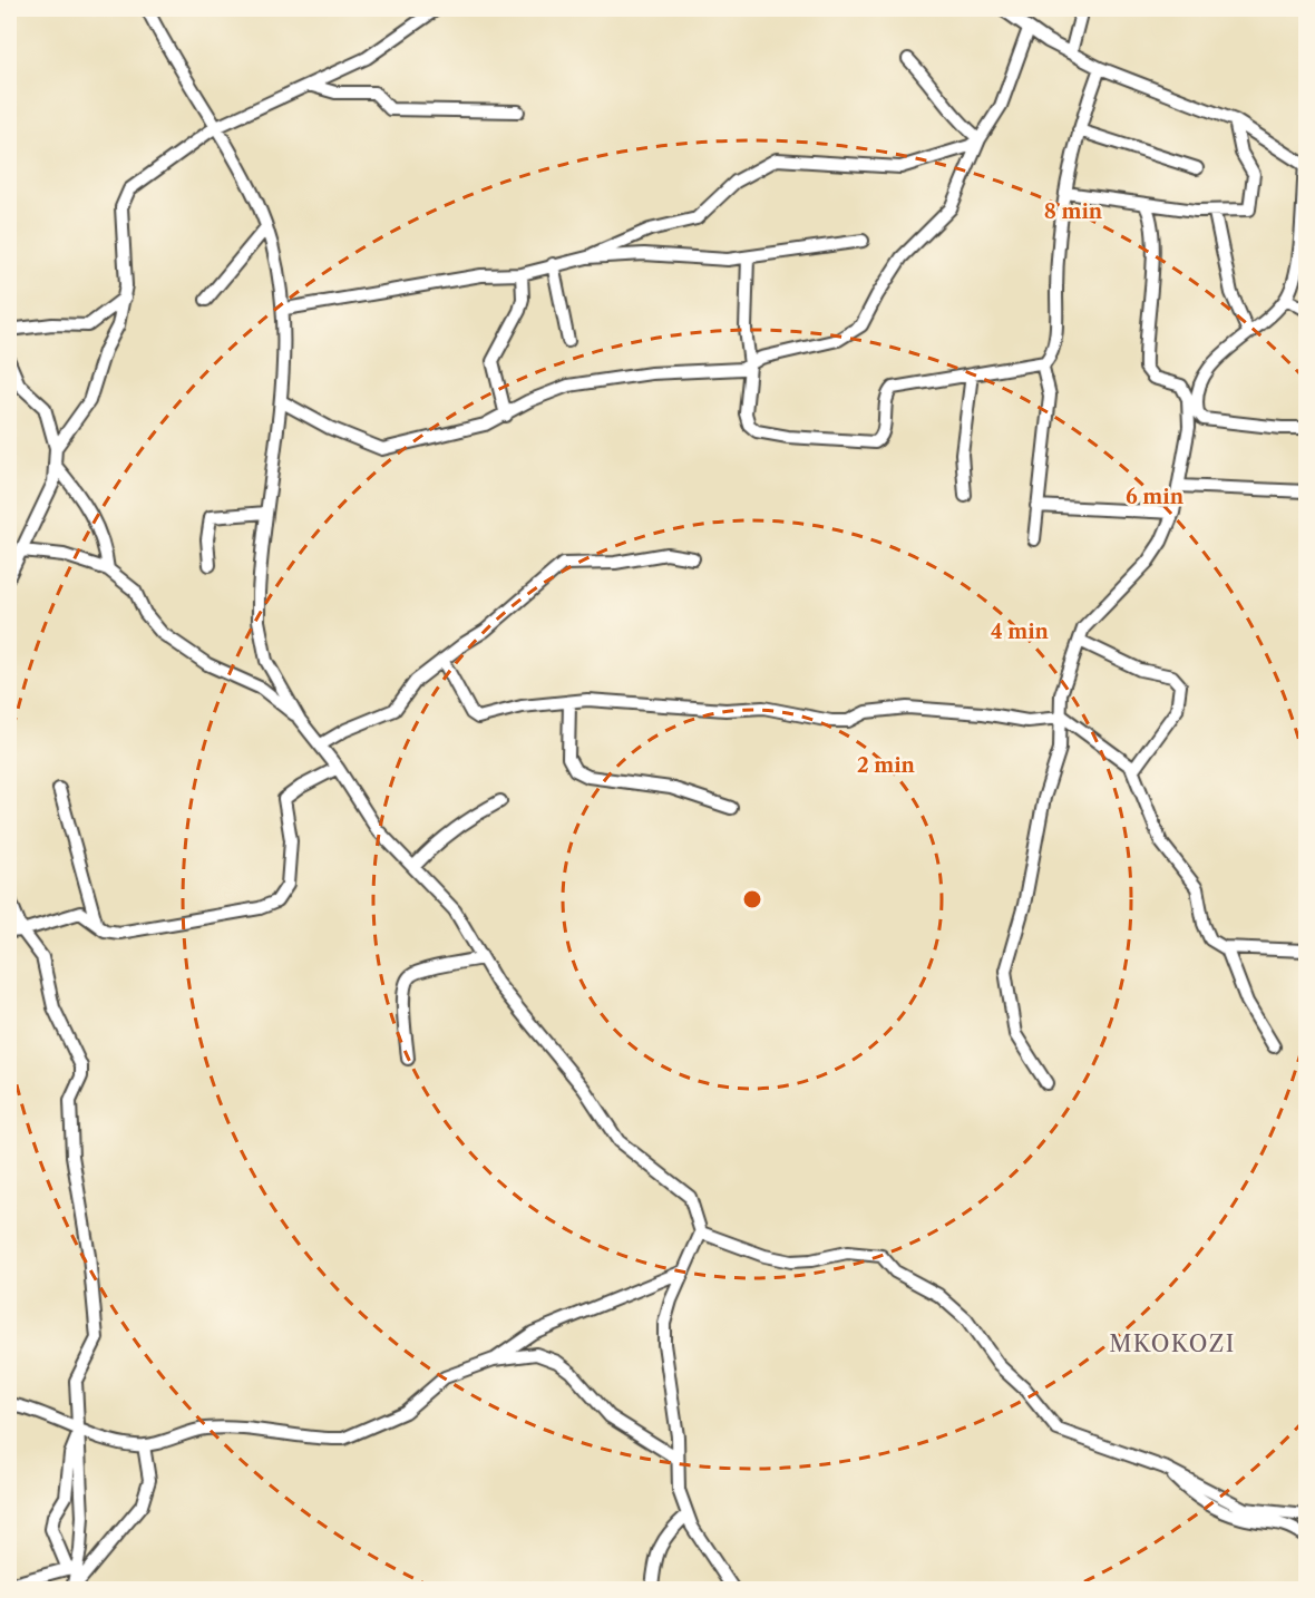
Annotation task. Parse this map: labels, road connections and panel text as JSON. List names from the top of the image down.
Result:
{
  "districts": ["MKOKOZI"],
  "rings": [
    "8 min",
    "6 min",
    "4 min",
    "2 min"
  ]
}
